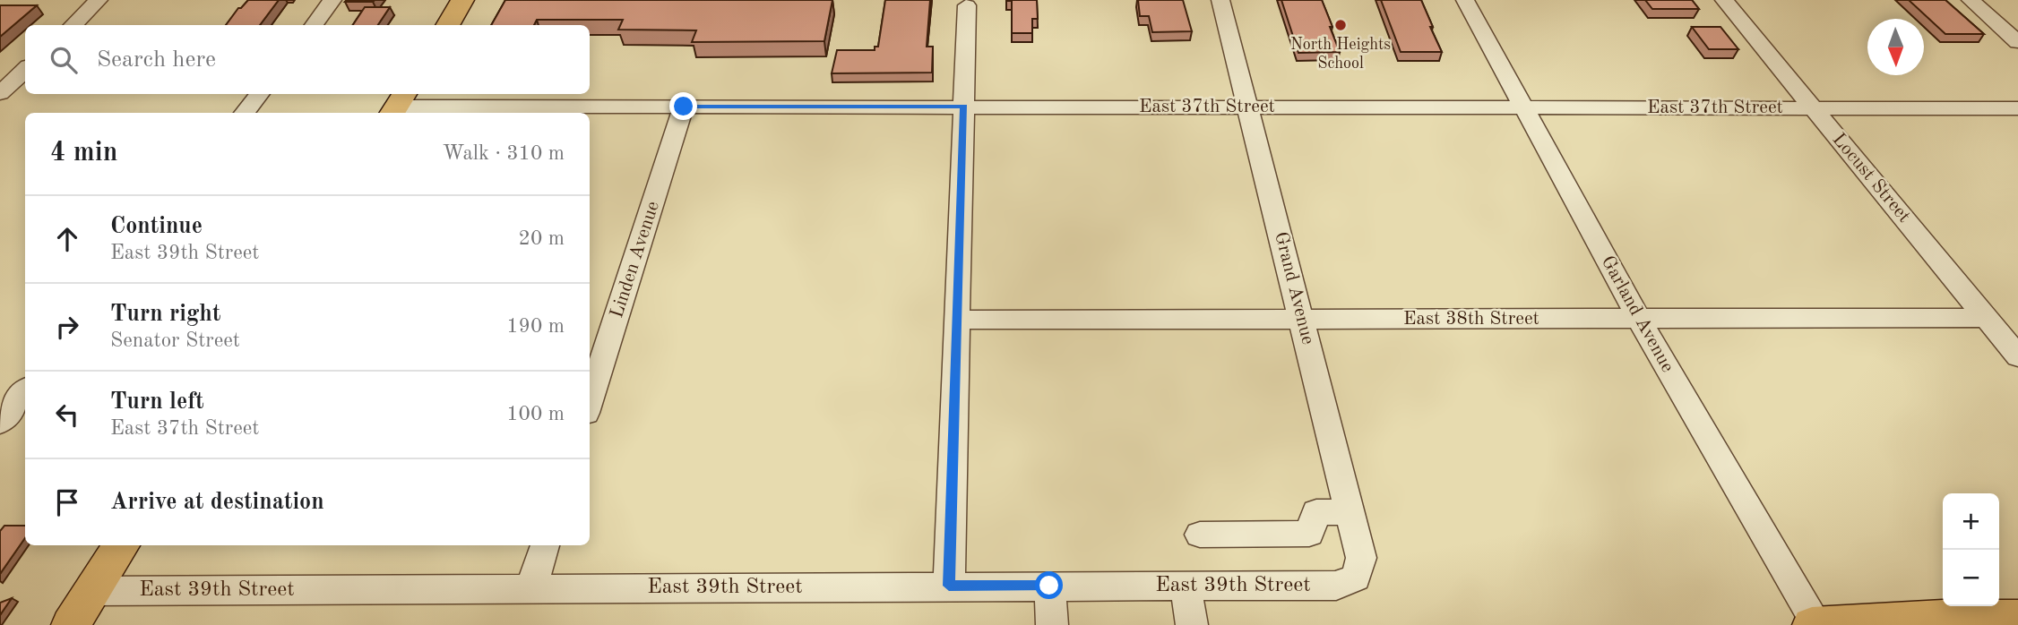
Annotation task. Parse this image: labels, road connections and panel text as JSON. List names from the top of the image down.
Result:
{
  "streets": {
    "street": [
      "East 37th Street",
      "Locust Street",
      "Linden Avenue",
      "Grand Avenue",
      "Garland Avenue",
      "East 38th Street",
      "East 39th Street"
    ]
  },
  "crossings": [
    ["East 37th Street", "Locust Street"],
    ["East 37th Street", "Linden Avenue"],
    ["East 37th Street", "Grand Avenue"],
    ["East 37th Street", "Garland Avenue"],
    ["Locust Street", "East 38th Street"],
    ["Grand Avenue", "East 38th Street"],
    ["Grand Avenue", "East 39th Street"],
    ["Garland Avenue", "East 38th Street"]
  ],
  "places": ["North Heights School"],
  "north": "bottom",
  "page": {
    "search": "Search here",
    "heading": ["4 min", "Walk · 310 m"],
    "list": [
      ["Continue", "East 39th Street", "20 m"],
      ["Turn right", "Senator Street", "190 m"],
      ["Turn left", "East 37th Street", "100 m"],
      "Arrive at destination"
    ],
    "map_buttons": ["+", "−"]
  }
}
